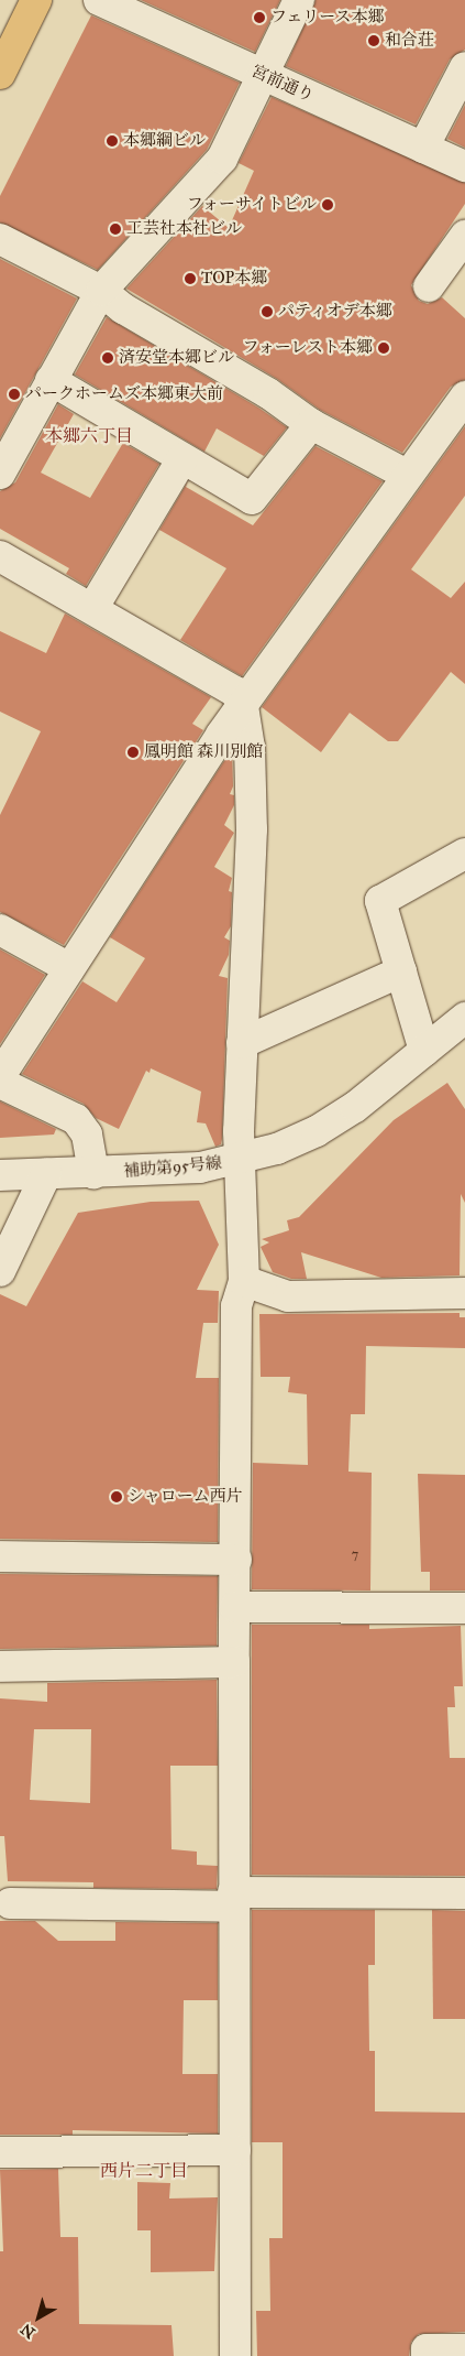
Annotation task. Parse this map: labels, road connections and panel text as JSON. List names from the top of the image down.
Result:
{
  "streets": {
    "street": ["宮前通り", "補助第95号線"]
  },
  "districts": ["本郷六丁目", "西片二丁目"],
  "places": [
    "フェリース本郷",
    "和合荘",
    "本郷綱ビル",
    "フォーサイトビル",
    "工芸社本社ビル",
    "TOP本郷",
    "パティオデ本郷",
    "フォーレスト本郷",
    "済安堂本郷ビル",
    "パークホームズ本郷東大前",
    "鳳明館 森川別館",
    "シャローム西片"
  ],
  "house_numbers": ["7"],
  "north": "bottom left"
}
